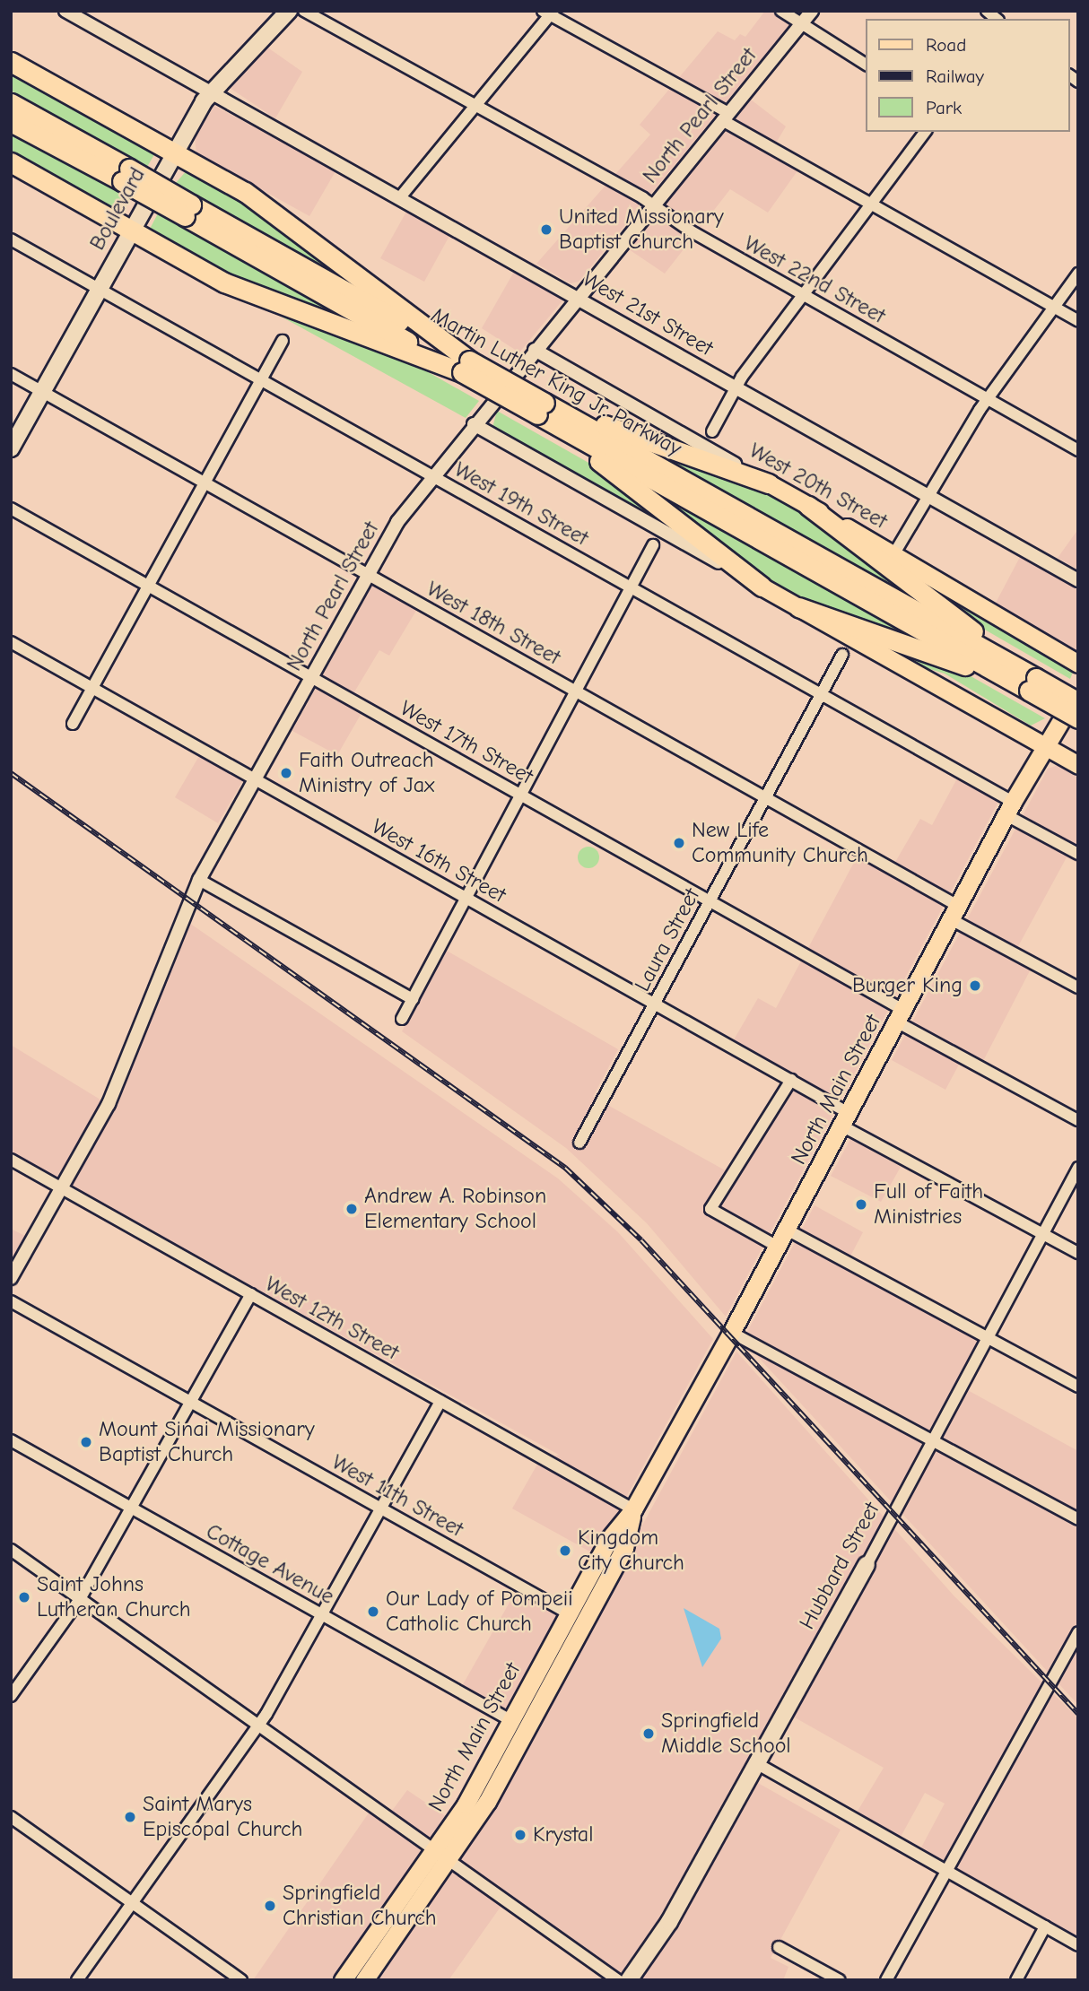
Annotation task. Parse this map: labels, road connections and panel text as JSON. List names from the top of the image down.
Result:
{
  "streets": {
    "highway": ["Martin Luther King Jr. Parkway"],
    "main road": [
      "Boulevard",
      "West 20th Street",
      "North Main Street",
      "Hubbard Street"
    ],
    "street": [
      "North Pearl Street",
      "West 22nd Street",
      "West 21st Street",
      "West 19th Street",
      "West 18th Street",
      "West 17th Street",
      "West 16th Street",
      "Laura Street",
      "West 12th Street",
      "West 11th Street",
      "Cottage Avenue"
    ]
  },
  "crossings": [
    ["North Pearl Street", "West 22nd Street"],
    ["North Pearl Street", "West 21st Street"],
    ["North Pearl Street", "West 20th Street"],
    ["North Pearl Street", "West 19th Street"],
    ["North Pearl Street", "West 18th Street"],
    ["North Pearl Street", "West 17th Street"],
    ["North Pearl Street", "West 16th Street"],
    ["North Pearl Street", "West 12th Street"],
    ["Boulevard", "West 21st Street"],
    ["Boulevard", "West 19th Street"],
    ["Boulevard", "West 18th Street"],
    ["West 19th Street", "Laura Street"],
    ["West 19th Street", "North Main Street"],
    ["West 18th Street", "Laura Street"],
    ["West 18th Street", "North Main Street"],
    ["West 17th Street", "Laura Street"],
    ["West 17th Street", "North Main Street"],
    ["West 16th Street", "Laura Street"],
    ["West 16th Street", "North Main Street"],
    ["West 16th Street", "Hubbard Street"],
    ["North Main Street", "West 12th Street"],
    ["North Main Street", "West 11th Street"],
    ["North Main Street", "Cottage Avenue"]
  ],
  "places": [
    "United Missionary Baptist Church",
    "Faith Outreach Ministry of Jax",
    "New Life Community Church",
    "Burger King",
    "Full of Faith Ministries",
    "Andrew A. Robinson Elementary School",
    "Mount Sinai Missionary Baptist Church",
    "Kingdom City Church",
    "Saint Johns Lutheran Church",
    "Our Lady of Pompeii Catholic Church",
    "Springfield Middle School",
    "Saint Marys Episcopal Church",
    "Krystal",
    "Springfield Christian Church"
  ],
  "legend": ["Road", "Railway", "Park"]
}
